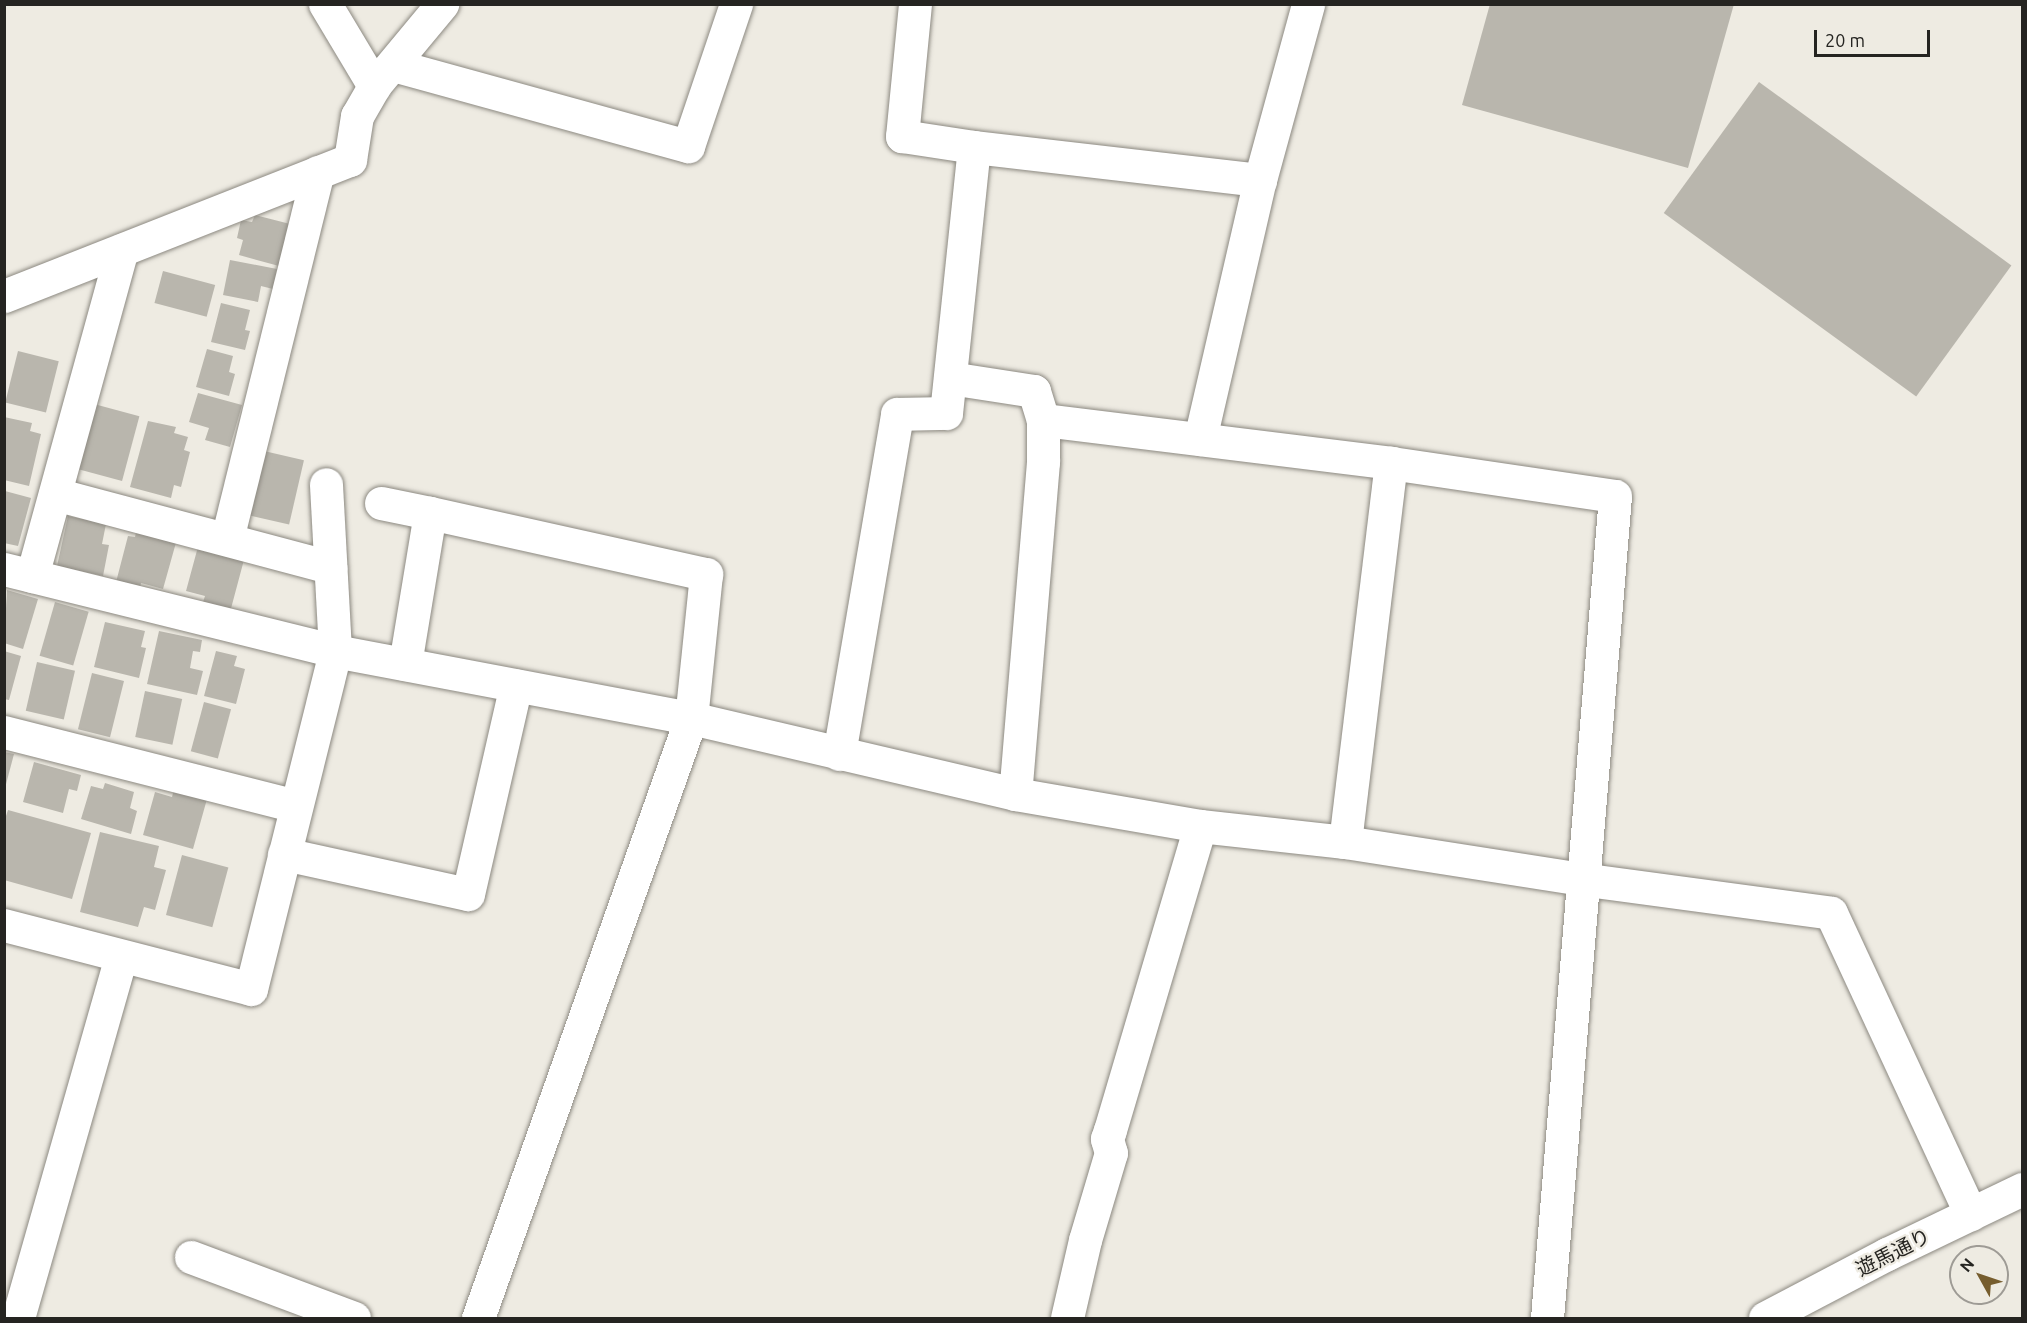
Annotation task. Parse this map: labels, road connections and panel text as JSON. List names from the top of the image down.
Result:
{
  "streets": {
    "street": ["遊馬通り"]
  },
  "scale_bar": "20 m",
  "north": "top left"
}
